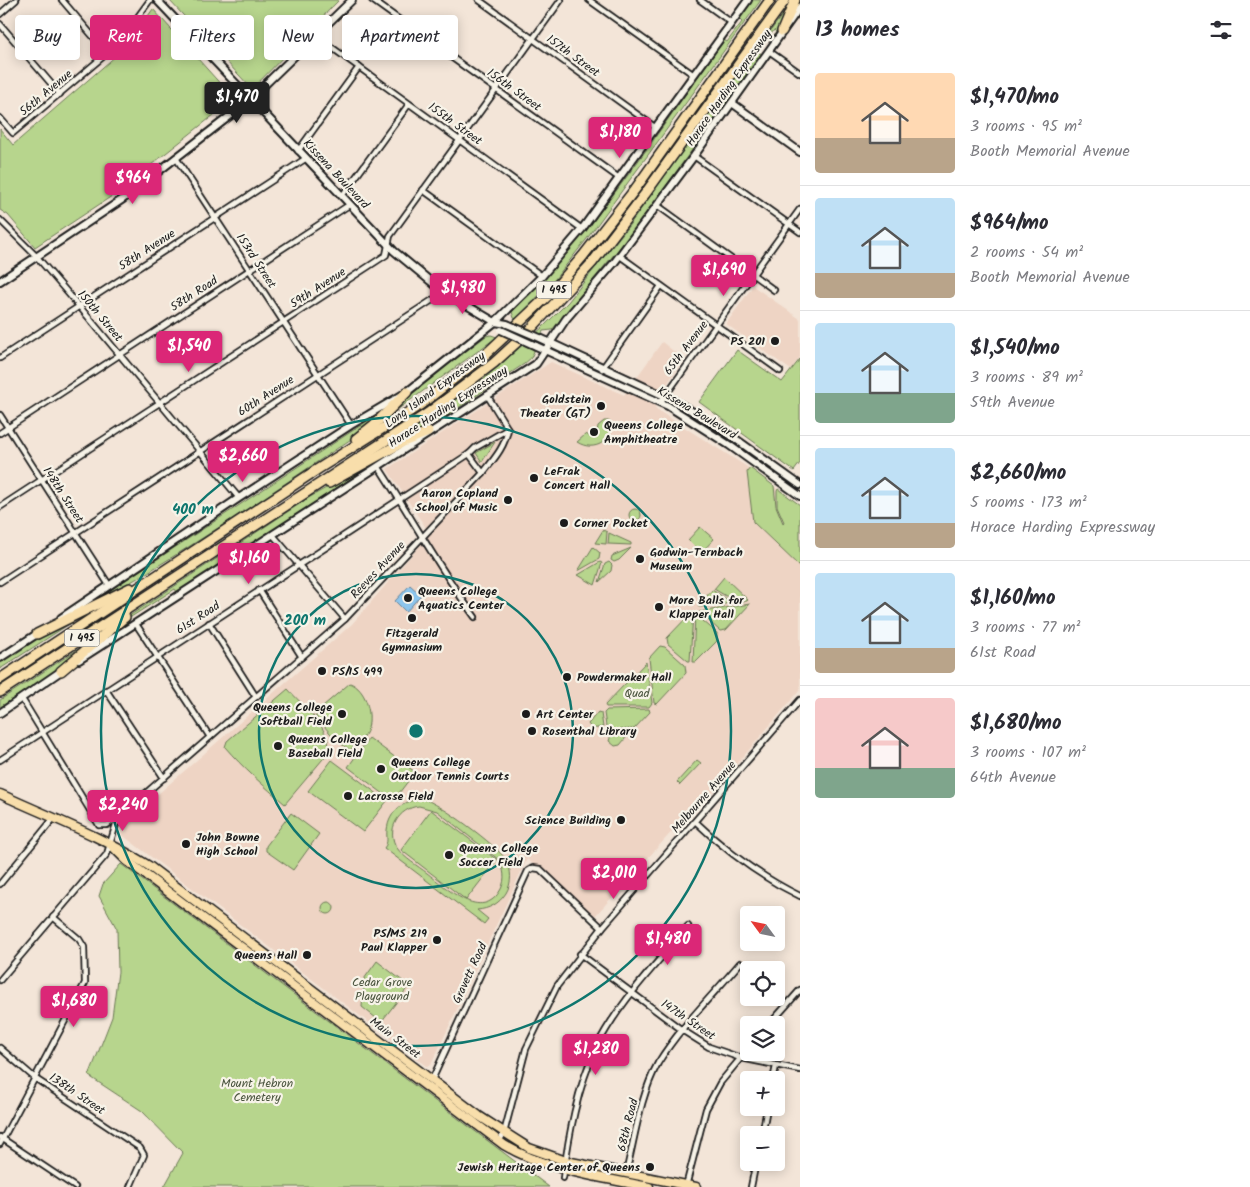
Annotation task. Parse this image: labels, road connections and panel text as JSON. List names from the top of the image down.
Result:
{
  "streets": {
    "highway": ["I 495", "Long Island Expressway"],
    "main road": ["Horace Harding Expressway", "Kissena Boulevard", "Main Street"],
    "street": [
      "157th Street",
      "156th Street",
      "56th Avenue",
      "155th Street",
      "58th Avenue",
      "153rd Street",
      "59th Avenue",
      "58th Road",
      "150th Street",
      "65th Avenue",
      "60th Avenue",
      "148th Street",
      "Reeves Avenue",
      "61st Road",
      "Melbourne Avenue",
      "Gravett Road",
      "147th Street",
      "138th Street",
      "68th Road"
    ]
  },
  "crossings": [
    ["157th Street", "59th Avenue"],
    ["Horace Harding Expressway", "Kissena Boulevard"],
    ["156th Street", "59th Avenue"],
    ["155th Street", "59th Avenue"],
    ["Kissena Boulevard", "58th Avenue"],
    ["Kissena Boulevard", "59th Avenue"],
    ["Kissena Boulevard", "58th Road"],
    ["Kissena Boulevard", "65th Avenue"],
    ["Kissena Boulevard", "60th Avenue"],
    ["58th Avenue", "153rd Street"],
    ["58th Avenue", "150th Street"],
    ["153rd Street", "59th Avenue"],
    ["153rd Street", "58th Road"],
    ["153rd Street", "60th Avenue"],
    ["59th Avenue", "150th Street"],
    ["59th Avenue", "148th Street"],
    ["58th Road", "150th Street"],
    ["58th Road", "148th Street"],
    ["150th Street", "60th Avenue"],
    ["60th Avenue", "148th Street"],
    ["Reeves Avenue", "61st Road"],
    ["Reeves Avenue", "Main Street"],
    ["Melbourne Avenue", "Gravett Road"],
    ["Melbourne Avenue", "147th Street"],
    ["Melbourne Avenue", "Main Street"],
    ["Gravett Road", "Main Street"],
    ["147th Street", "68th Road"],
    ["Main Street", "68th Road"]
  ],
  "parks": ["Quad", "Cedar Grove Playground", "Mount Hebron Cemetery"],
  "places": [
    "PS 201",
    "Goldstein Theater (GT)",
    "Queens College Amphitheatre",
    "LeFrak Concert Hall",
    "Aaron Copland School of Music",
    "Corner Pocket",
    "Godwin-Ternbach Museum",
    "Queens College Aquatics Center",
    "More Balls for Klapper Hall",
    "Fitzgerald Gymnasium",
    "PS/IS 499",
    "Powdermaker Hall",
    "Queens College Softball Field",
    "Art Center",
    "Rosenthal Library",
    "Queens College Baseball Field",
    "Queens College Outdoor Tennis Courts",
    "Lacrosse Field",
    "Science Building",
    "John Bowne High School",
    "Queens College Soccer Field",
    "PS/MS 219 Paul Klapper",
    "Queens Hall",
    "Jewish Heritage Center of Queens"
  ],
  "north": "top left",
  "page": {
    "heading": "13 homes",
    "chip": [
      "Buy",
      "Rent",
      "Filters",
      "New",
      "Apartment"
    ],
    "list": [
      {
        "name": "$1,470/mo",
        "note": "3 rooms · 95 m² · Booth Memorial Avenue"
      },
      {
        "name": "$964/mo",
        "note": "2 rooms · 54 m² · Booth Memorial Avenue"
      },
      {
        "name": "$1,540/mo",
        "note": "3 rooms · 89 m² · 59th Avenue"
      },
      {
        "name": "$2,660/mo",
        "note": "5 rooms · 173 m² · Horace Harding Expressway"
      },
      {
        "name": "$1,160/mo",
        "note": "3 rooms · 77 m² · 61st Road"
      },
      {
        "name": "$1,680/mo",
        "note": "3 rooms · 107 m² · 64th Avenue"
      }
    ],
    "price": [
      "$1,470",
      "$1,180",
      "$964",
      "$1,690",
      "$1,980",
      "$1,540",
      "$2,660",
      "$1,160",
      "$2,240",
      "$2,010",
      "$1,480",
      "$1,680",
      "$1,280"
    ],
    "map_buttons": ["+", "−"]
  },
  "rings": ["400 m", "200 m"]
}
